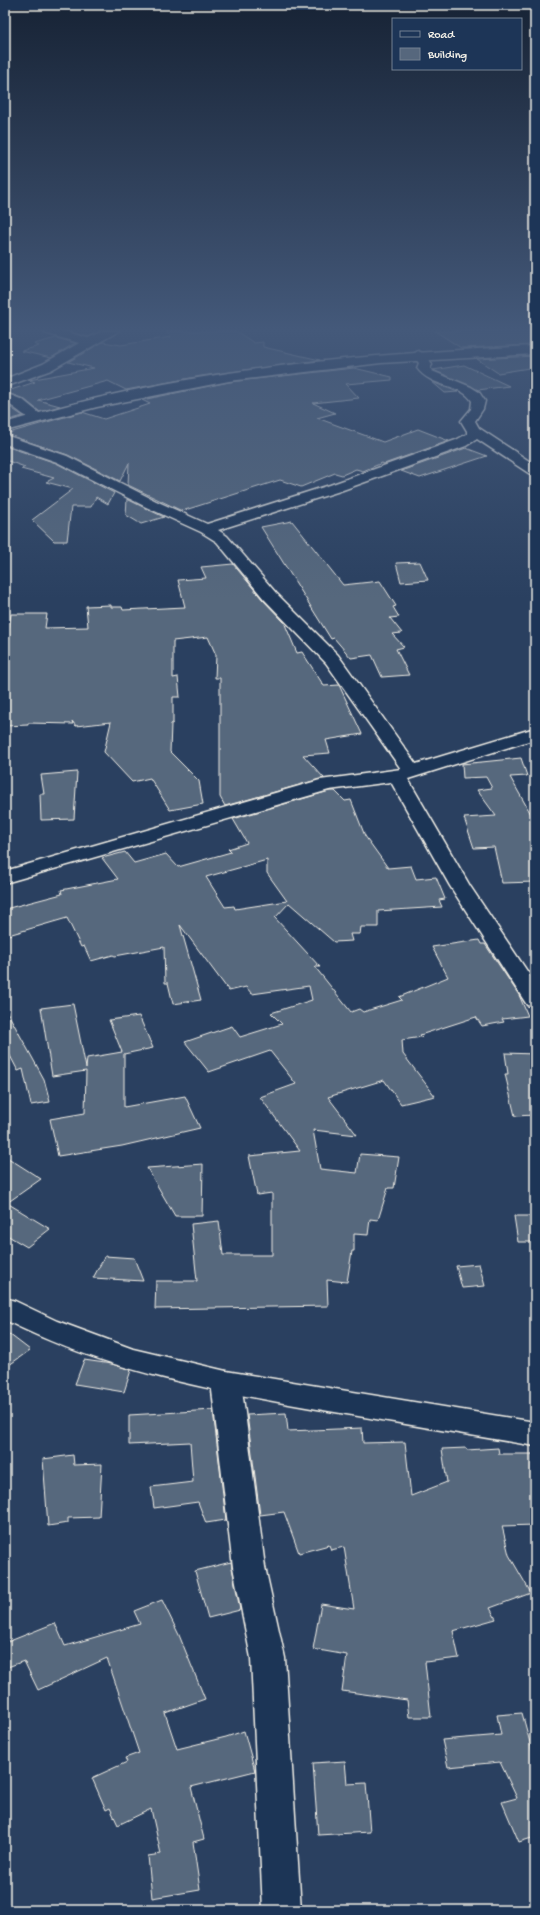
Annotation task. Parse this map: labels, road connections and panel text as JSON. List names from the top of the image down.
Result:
{
  "legend": ["Road", "Building"]
}
